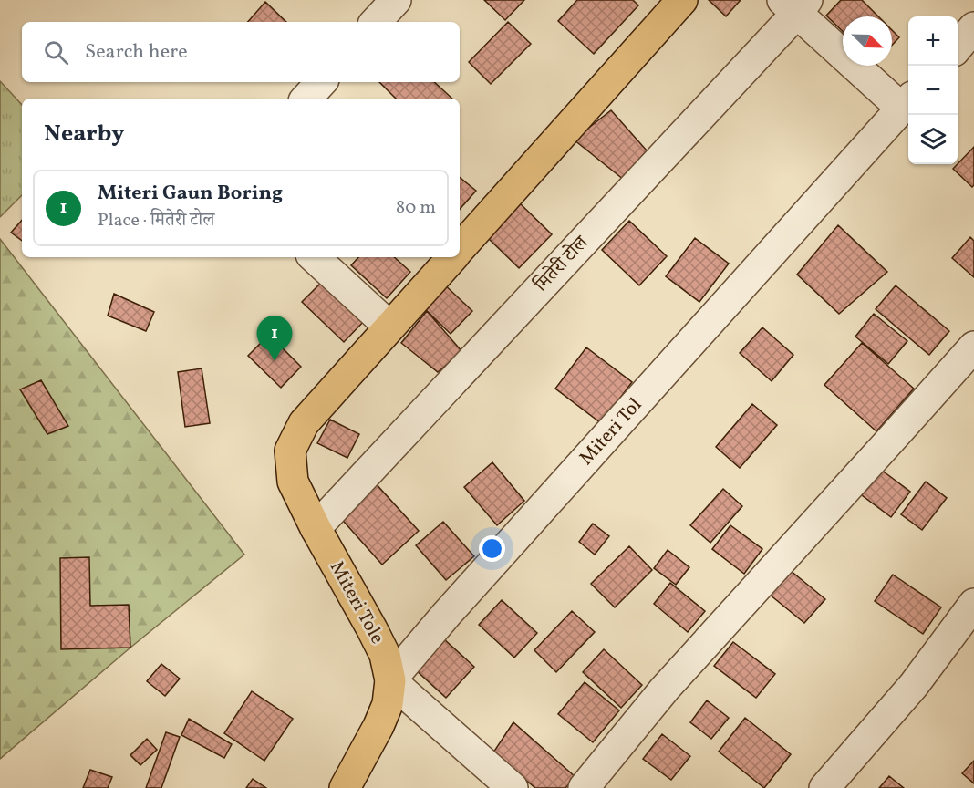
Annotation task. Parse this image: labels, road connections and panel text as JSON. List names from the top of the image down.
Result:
{
  "streets": {
    "main road": ["Miteri Tole"],
    "street": ["मितेरी टोल", "Miteri Tol"]
  },
  "crossings": [
    ["मितेरी टोल", "Miteri Tole"],
    ["Miteri Tol", "Miteri Tole"]
  ],
  "north": "bottom right",
  "page": {
    "map_buttons": ["+", "−"],
    "search": "Search here",
    "heading": "Nearby",
    "list": [
      {
        "mark": "1",
        "name": "Miteri Gaun Boring",
        "note": "Place · मितेरी टोल",
        "value": "80 m"
      }
    ],
    "pins": "1"
  }
}
